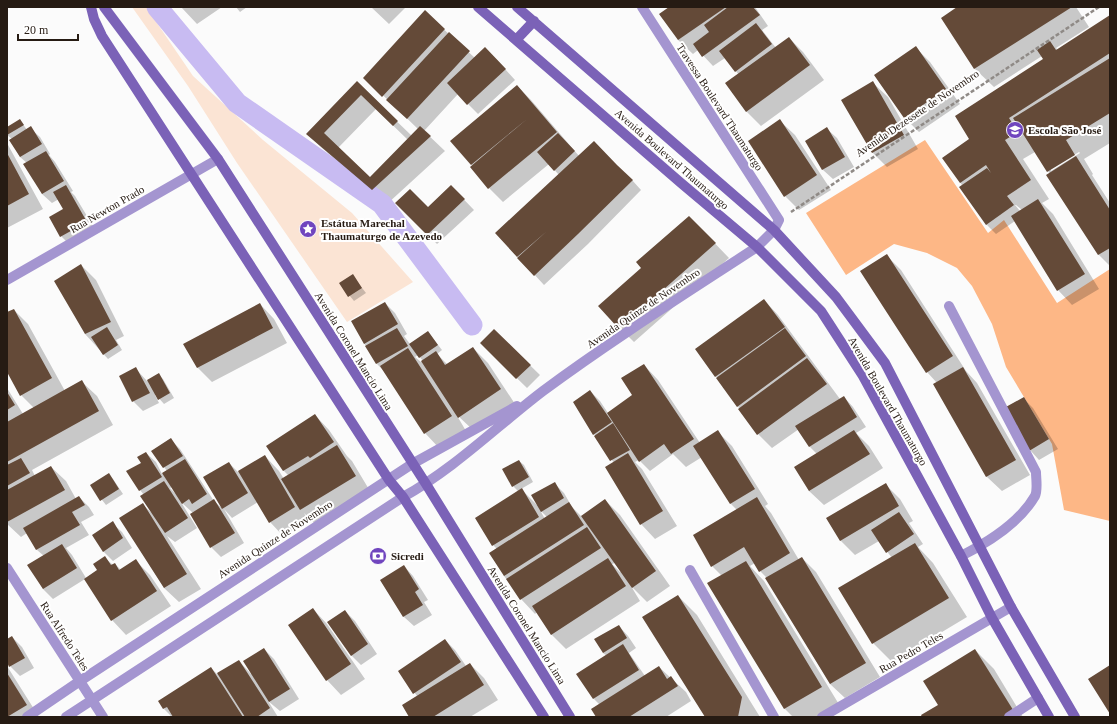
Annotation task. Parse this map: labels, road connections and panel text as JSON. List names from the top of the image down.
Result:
{
  "streets": {
    "main road": ["Avenida Boulevard Thaumaturgo", "Avenida Coronel Mancio Lima"],
    "street": [
      "Travessa Boulevard Thaumaturgo",
      "Rua Newton Prado",
      "Avenida Quinze de Novembro",
      "Rua Alfredo Teles",
      "Rua Pedro Teles"
    ],
    "path": ["Avenida Dezessete de Novembro"]
  },
  "crossings": [
    ["Travessa Boulevard Thaumaturgo", "Avenida Dezessete de Novembro"],
    ["Avenida Boulevard Thaumaturgo", "Avenida Quinze de Novembro"],
    ["Avenida Boulevard Thaumaturgo", "Rua Pedro Teles"],
    ["Rua Newton Prado", "Avenida Coronel Mancio Lima"],
    ["Avenida Quinze de Novembro", "Avenida Coronel Mancio Lima"],
    ["Avenida Quinze de Novembro", "Rua Alfredo Teles"]
  ],
  "places": {
    "school or university": ["Escola São José"],
    "place": ["Estátua Marechal Thaumaturgo de Azevedo"],
    "bank": ["Sicredi"]
  },
  "scale_bar": "20 m"
}
